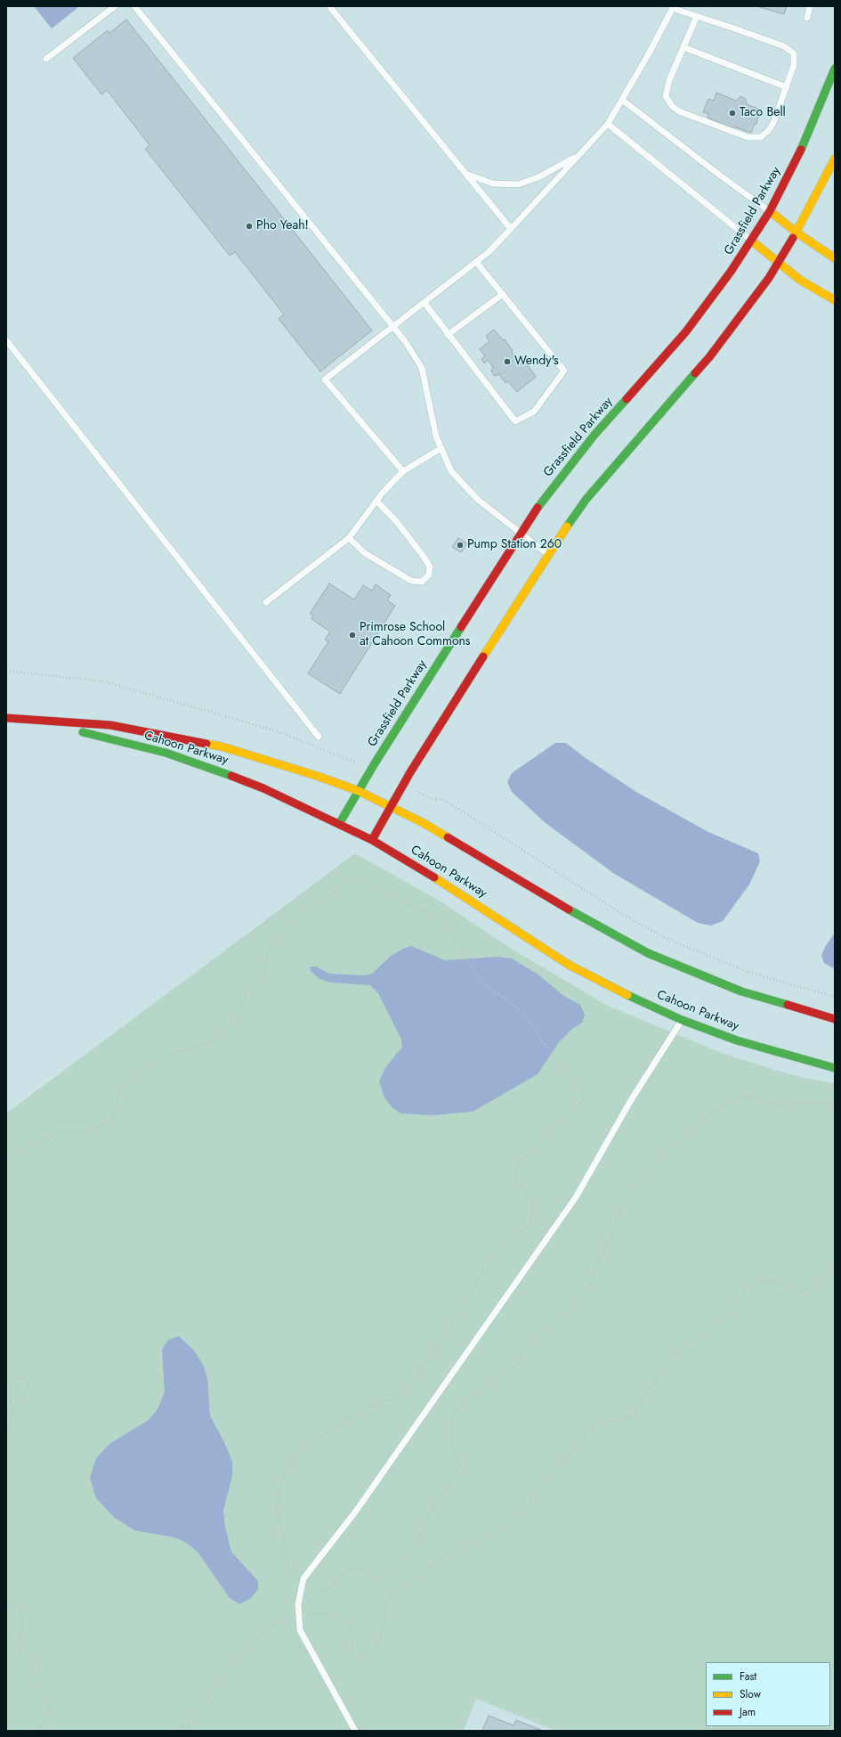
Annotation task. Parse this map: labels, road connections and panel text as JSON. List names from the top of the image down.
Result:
{
  "streets": {
    "street": ["Grassfield Parkway", "Cahoon Parkway"]
  },
  "crossings": [
    ["Grassfield Parkway", "Cahoon Parkway"]
  ],
  "places": [
    "Taco Bell",
    "Pho Yeah!",
    "Wendy's",
    "Pump Station 260",
    "Primrose School at Cahoon Commons"
  ],
  "legend": ["Fast", "Slow", "Jam"]
}
